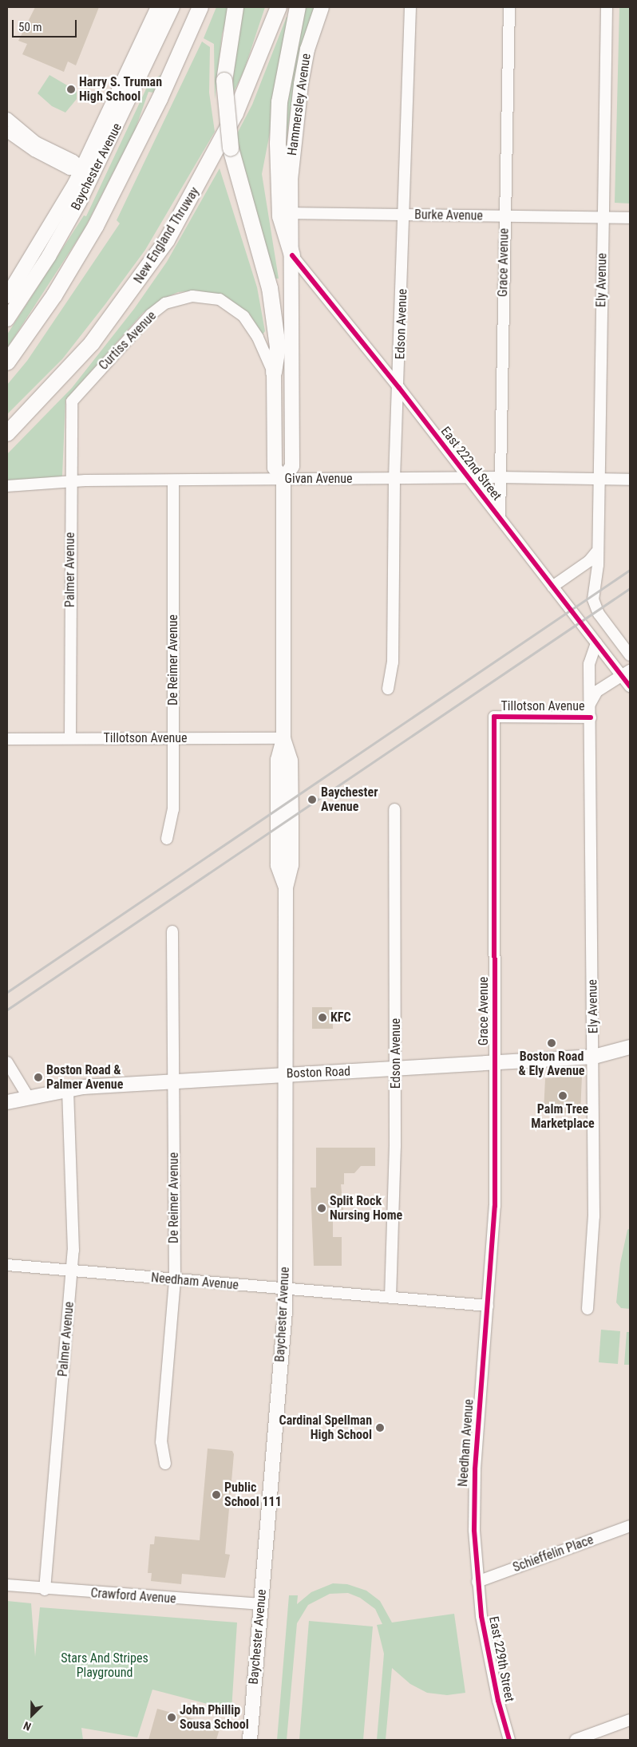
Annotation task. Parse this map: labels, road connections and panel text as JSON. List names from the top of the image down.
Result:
{
  "streets": {
    "highway": ["New England Thruway"],
    "main road": ["Hammersley Avenue", "Baychester Avenue", "Boston Road"],
    "street": [
      "Burke Avenue",
      "Grace Avenue",
      "Ely Avenue",
      "Edson Avenue",
      "Curtiss Avenue",
      "East 222nd Street",
      "Givan Avenue",
      "Palmer Avenue",
      "De Reimer Avenue",
      "Tillotson Avenue",
      "Needham Avenue",
      "Schieffelin Place",
      "Crawford Avenue",
      "East 229th Street"
    ]
  },
  "crossings": [
    ["Hammersley Avenue", "Baychester Avenue"],
    ["Hammersley Avenue", "Burke Avenue"],
    ["Baychester Avenue", "Curtiss Avenue"],
    ["Baychester Avenue", "East 222nd Street"],
    ["Baychester Avenue", "Givan Avenue"],
    ["Baychester Avenue", "Tillotson Avenue"],
    ["Baychester Avenue", "Boston Road"],
    ["Baychester Avenue", "Needham Avenue"],
    ["Baychester Avenue", "Crawford Avenue"],
    ["Burke Avenue", "Grace Avenue"],
    ["Burke Avenue", "Ely Avenue"],
    ["Burke Avenue", "Edson Avenue"],
    ["Grace Avenue", "East 222nd Street"],
    ["Grace Avenue", "Givan Avenue"],
    ["Grace Avenue", "Tillotson Avenue"],
    ["Grace Avenue", "Boston Road"],
    ["Grace Avenue", "Needham Avenue"],
    ["Ely Avenue", "East 222nd Street"],
    ["Ely Avenue", "Givan Avenue"],
    ["Ely Avenue", "Tillotson Avenue"],
    ["Ely Avenue", "Boston Road"],
    ["Edson Avenue", "East 222nd Street"],
    ["Edson Avenue", "Givan Avenue"],
    ["Edson Avenue", "Boston Road"],
    ["Edson Avenue", "Needham Avenue"],
    ["Curtiss Avenue", "Palmer Avenue"],
    ["East 222nd Street", "Givan Avenue"],
    ["Givan Avenue", "Palmer Avenue"],
    ["Givan Avenue", "De Reimer Avenue"],
    ["Palmer Avenue", "Tillotson Avenue"],
    ["Palmer Avenue", "Boston Road"],
    ["Palmer Avenue", "Needham Avenue"],
    ["Palmer Avenue", "Crawford Avenue"],
    ["De Reimer Avenue", "Tillotson Avenue"],
    ["De Reimer Avenue", "Boston Road"],
    ["De Reimer Avenue", "Needham Avenue"],
    ["Needham Avenue", "Schieffelin Place"],
    ["Needham Avenue", "East 229th Street"],
    ["Schieffelin Place", "East 229th Street"]
  ],
  "parks": ["Stars And Stripes Playground"],
  "places": [
    "Harry S. Truman High School",
    "Baychester Avenue",
    "KFC",
    "Boston Road & Ely Avenue",
    "Boston Road & Palmer Avenue",
    "Palm Tree Marketplace",
    "Split Rock Nursing Home",
    "Cardinal Spellman High School",
    "Public School 111",
    "John Phillip Sousa School"
  ],
  "scale_bar": "50 m",
  "north": "bottom left"
}
